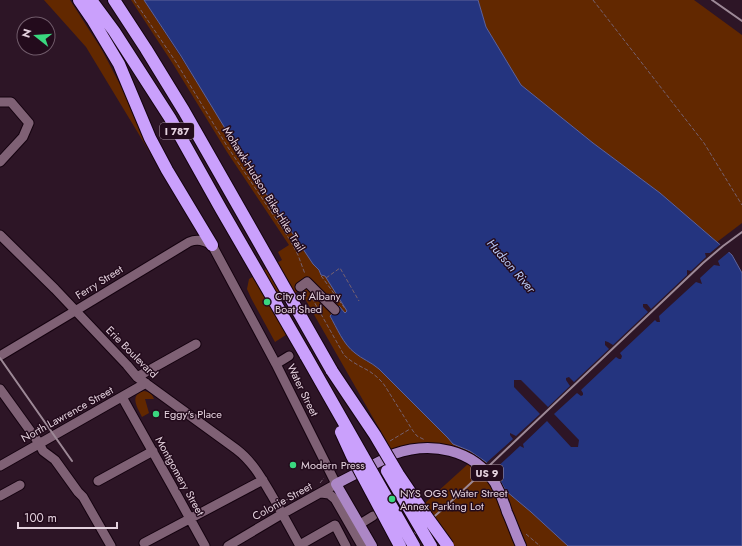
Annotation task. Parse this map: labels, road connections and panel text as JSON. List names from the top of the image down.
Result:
{
  "streets": {
    "highway": ["I 787"],
    "main road": ["Water Street", "US 9", "Colonie Street"],
    "street": [
      "Ferry Street",
      "Erie Boulevard",
      "North Lawrence Street",
      "Montgomery Street"
    ],
    "path": ["Mohawk-Hudson Bike-Hike Trail"]
  },
  "crossings": [
    ["Ferry Street", "Erie Boulevard"],
    ["Ferry Street", "Water Street"],
    ["Erie Boulevard", "North Lawrence Street"],
    ["Erie Boulevard", "Colonie Street"],
    ["Water Street", "Colonie Street"],
    ["North Lawrence Street", "Montgomery Street"]
  ],
  "water": ["Hudson River"],
  "places": [
    "City of Albany Boat Shed",
    "Eggy's Place",
    "Modern Press",
    "NYS OGS Water Street Annex Parking Lot"
  ],
  "scale_bar": "100 m",
  "north": "left"
}
